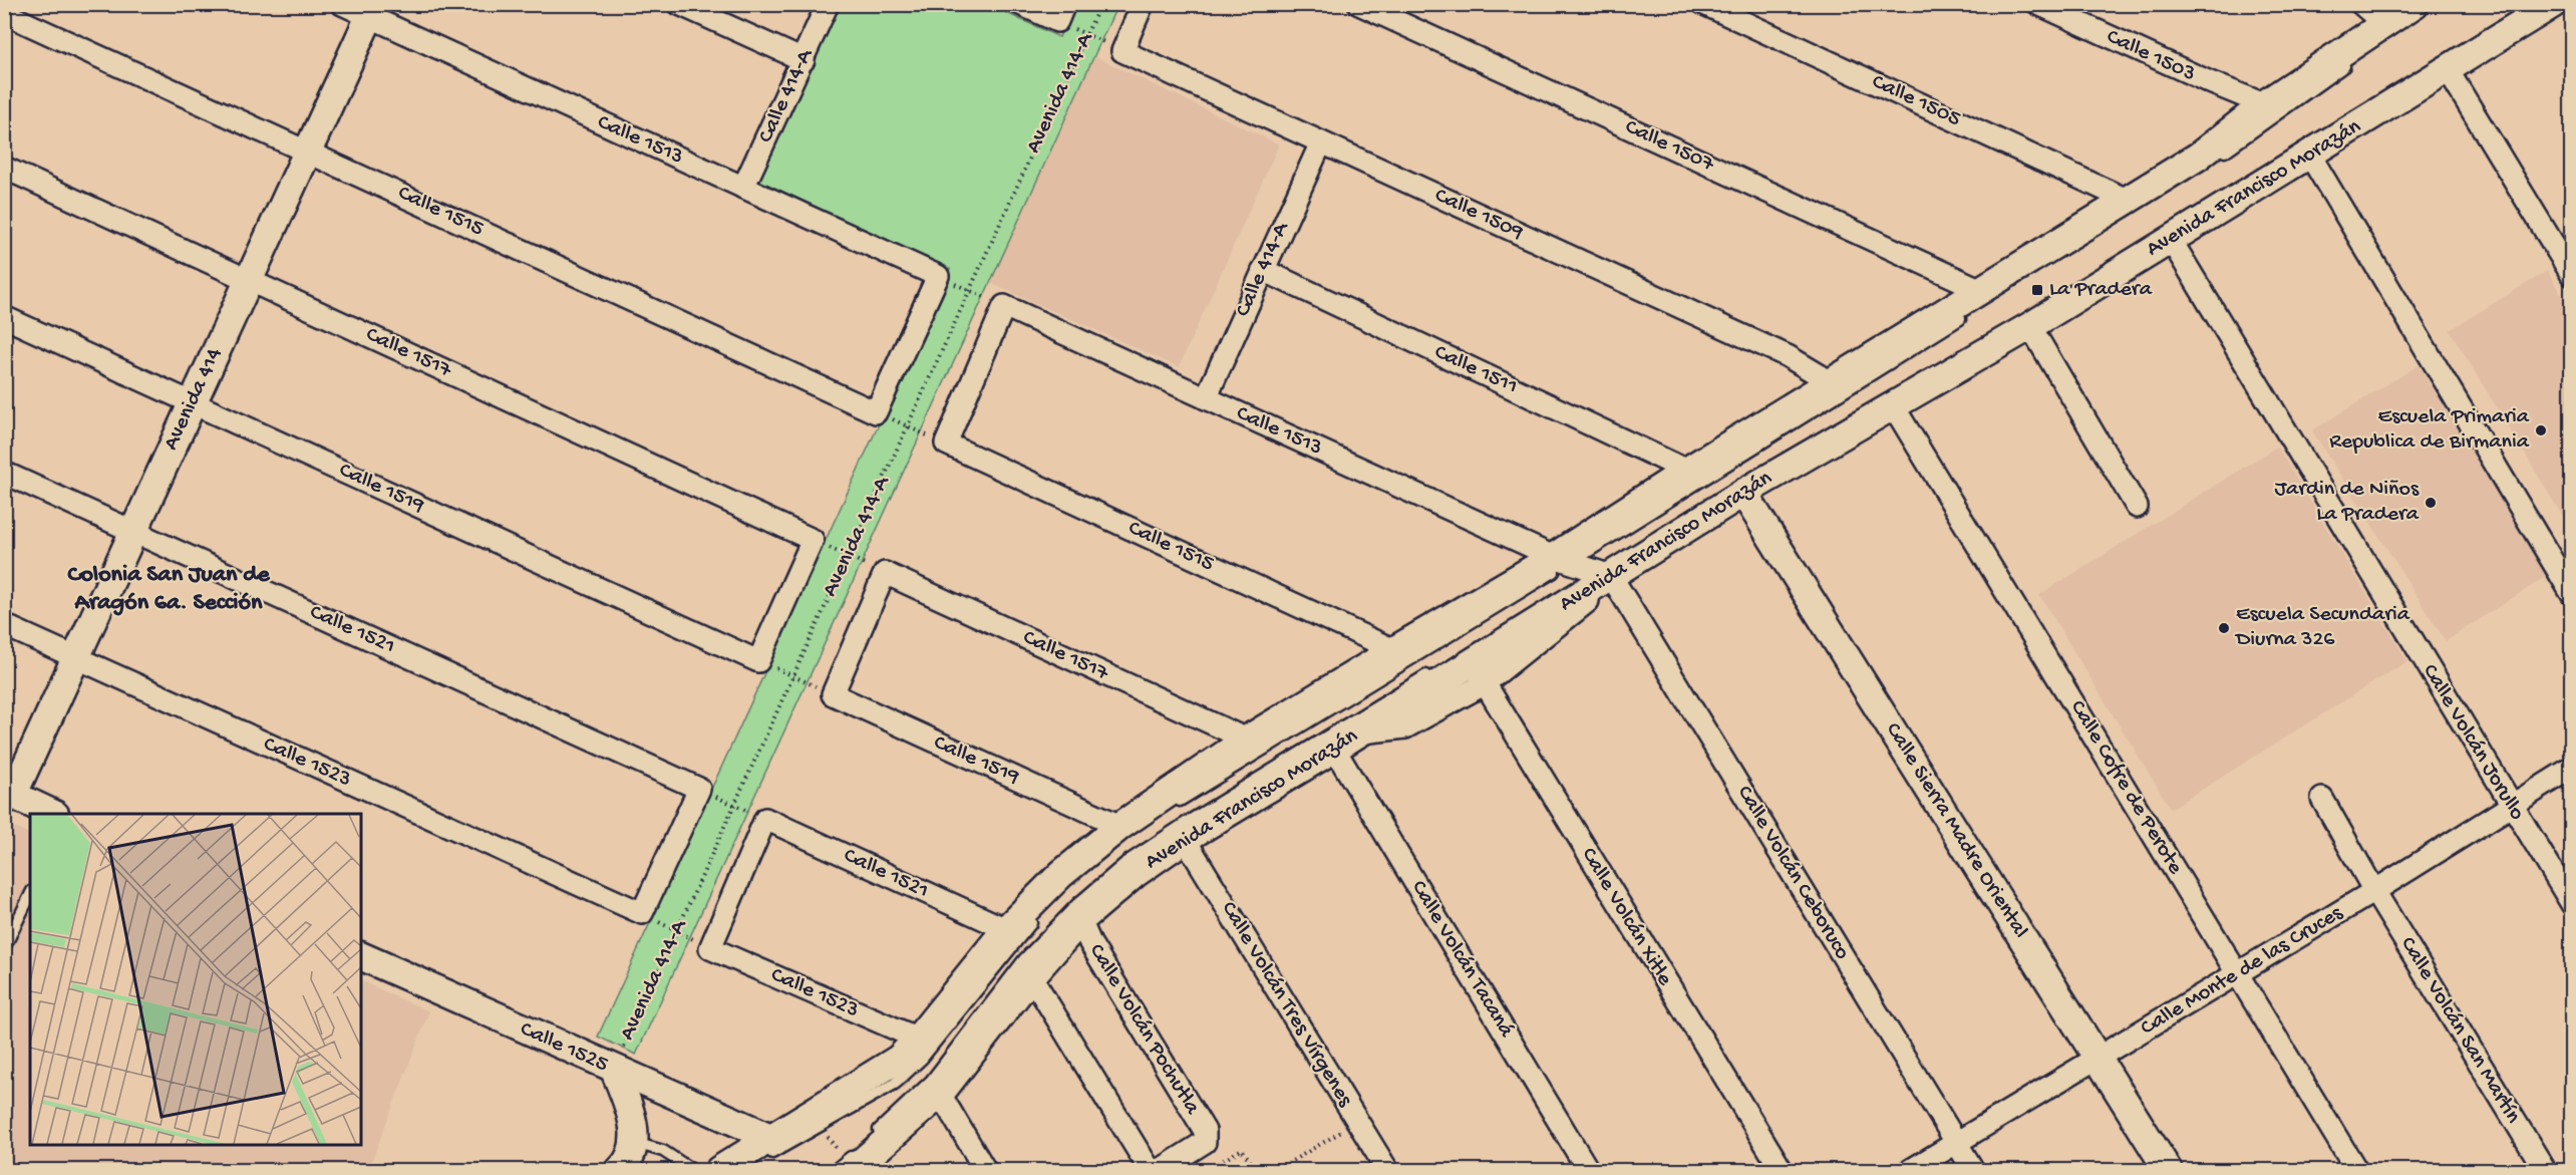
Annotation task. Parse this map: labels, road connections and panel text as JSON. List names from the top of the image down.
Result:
{
  "streets": {
    "street": [
      "Calle 1503",
      "Avenida 414-A",
      "Calle 414-A",
      "Calle 1505",
      "Calle 1513",
      "Calle 1507",
      "Avenida Francisco Morazán",
      "Calle 1515",
      "Calle 1509",
      "Calle 1517",
      "Calle 1511",
      "Avenida 414",
      "Calle 1519",
      "Calle 1521",
      "Calle Volcán Jorullo",
      "Calle 1523",
      "Calle Cofre de Perote",
      "Calle Sierra Madre Oriental",
      "Calle Volcán Ceboruco",
      "Calle Volcán Xitle",
      "Calle Volcán Tacaná",
      "Calle Monte de las Cruces",
      "Calle Volcán Tres Vírgenes",
      "Calle Volcán Pochutla",
      "Calle Volcán San Martín",
      "Calle 1525"
    ]
  },
  "crossings": [
    ["Calle 1503", "Avenida Francisco Morazán"],
    ["Avenida 414-A", "Calle 1509"],
    ["Avenida 414-A", "Calle 1517"],
    ["Avenida 414-A", "Calle 1519"],
    ["Avenida 414-A", "Calle 1521"],
    ["Avenida 414-A", "Calle 1523"],
    ["Avenida 414-A", "Calle 1525"],
    ["Calle 414-A", "Calle 1513"],
    ["Calle 414-A", "Calle 1509"],
    ["Calle 414-A", "Calle 1511"],
    ["Calle 1505", "Avenida Francisco Morazán"],
    ["Calle 1513", "Avenida Francisco Morazán"],
    ["Calle 1513", "Avenida 414"],
    ["Calle 1513", "Calle Volcán Ceboruco"],
    ["Calle 1507", "Avenida Francisco Morazán"],
    ["Avenida Francisco Morazán", "Calle 1515"],
    ["Avenida Francisco Morazán", "Calle 1509"],
    ["Avenida Francisco Morazán", "Calle 1517"],
    ["Avenida Francisco Morazán", "Calle 1511"],
    ["Avenida Francisco Morazán", "Calle 1519"],
    ["Avenida Francisco Morazán", "Calle 1521"],
    ["Avenida Francisco Morazán", "Calle Volcán Jorullo"],
    ["Avenida Francisco Morazán", "Calle 1523"],
    ["Avenida Francisco Morazán", "Calle Cofre de Perote"],
    ["Avenida Francisco Morazán", "Calle Sierra Madre Oriental"],
    ["Avenida Francisco Morazán", "Calle Volcán Ceboruco"],
    ["Avenida Francisco Morazán", "Calle Volcán Xitle"],
    ["Avenida Francisco Morazán", "Calle Volcán Tacaná"],
    ["Avenida Francisco Morazán", "Calle Volcán Tres Vírgenes"],
    ["Avenida Francisco Morazán", "Calle Volcán Pochutla"],
    ["Avenida Francisco Morazán", "Calle 1525"],
    ["Calle 1515", "Avenida 414"],
    ["Calle 1517", "Avenida 414"],
    ["Avenida 414", "Calle 1519"],
    ["Avenida 414", "Calle 1521"],
    ["Avenida 414", "Calle 1523"],
    ["Calle Volcán Jorullo", "Calle Monte de las Cruces"],
    ["Calle Cofre de Perote", "Calle Monte de las Cruces"],
    ["Calle Sierra Madre Oriental", "Calle Monte de las Cruces"],
    ["Calle Volcán Ceboruco", "Calle Monte de las Cruces"],
    ["Calle Monte de las Cruces", "Calle Volcán San Martín"]
  ],
  "districts": ["Colonia San Juan de Aragón 6a. Sección"],
  "places": {
    "transit": ["La Pradera"],
    "other": ["Escuela Primaria Republica de Birmania", "Jardin de Niños La Pradera", "Escuela Secundaria Diurna 326"]
  }
}
